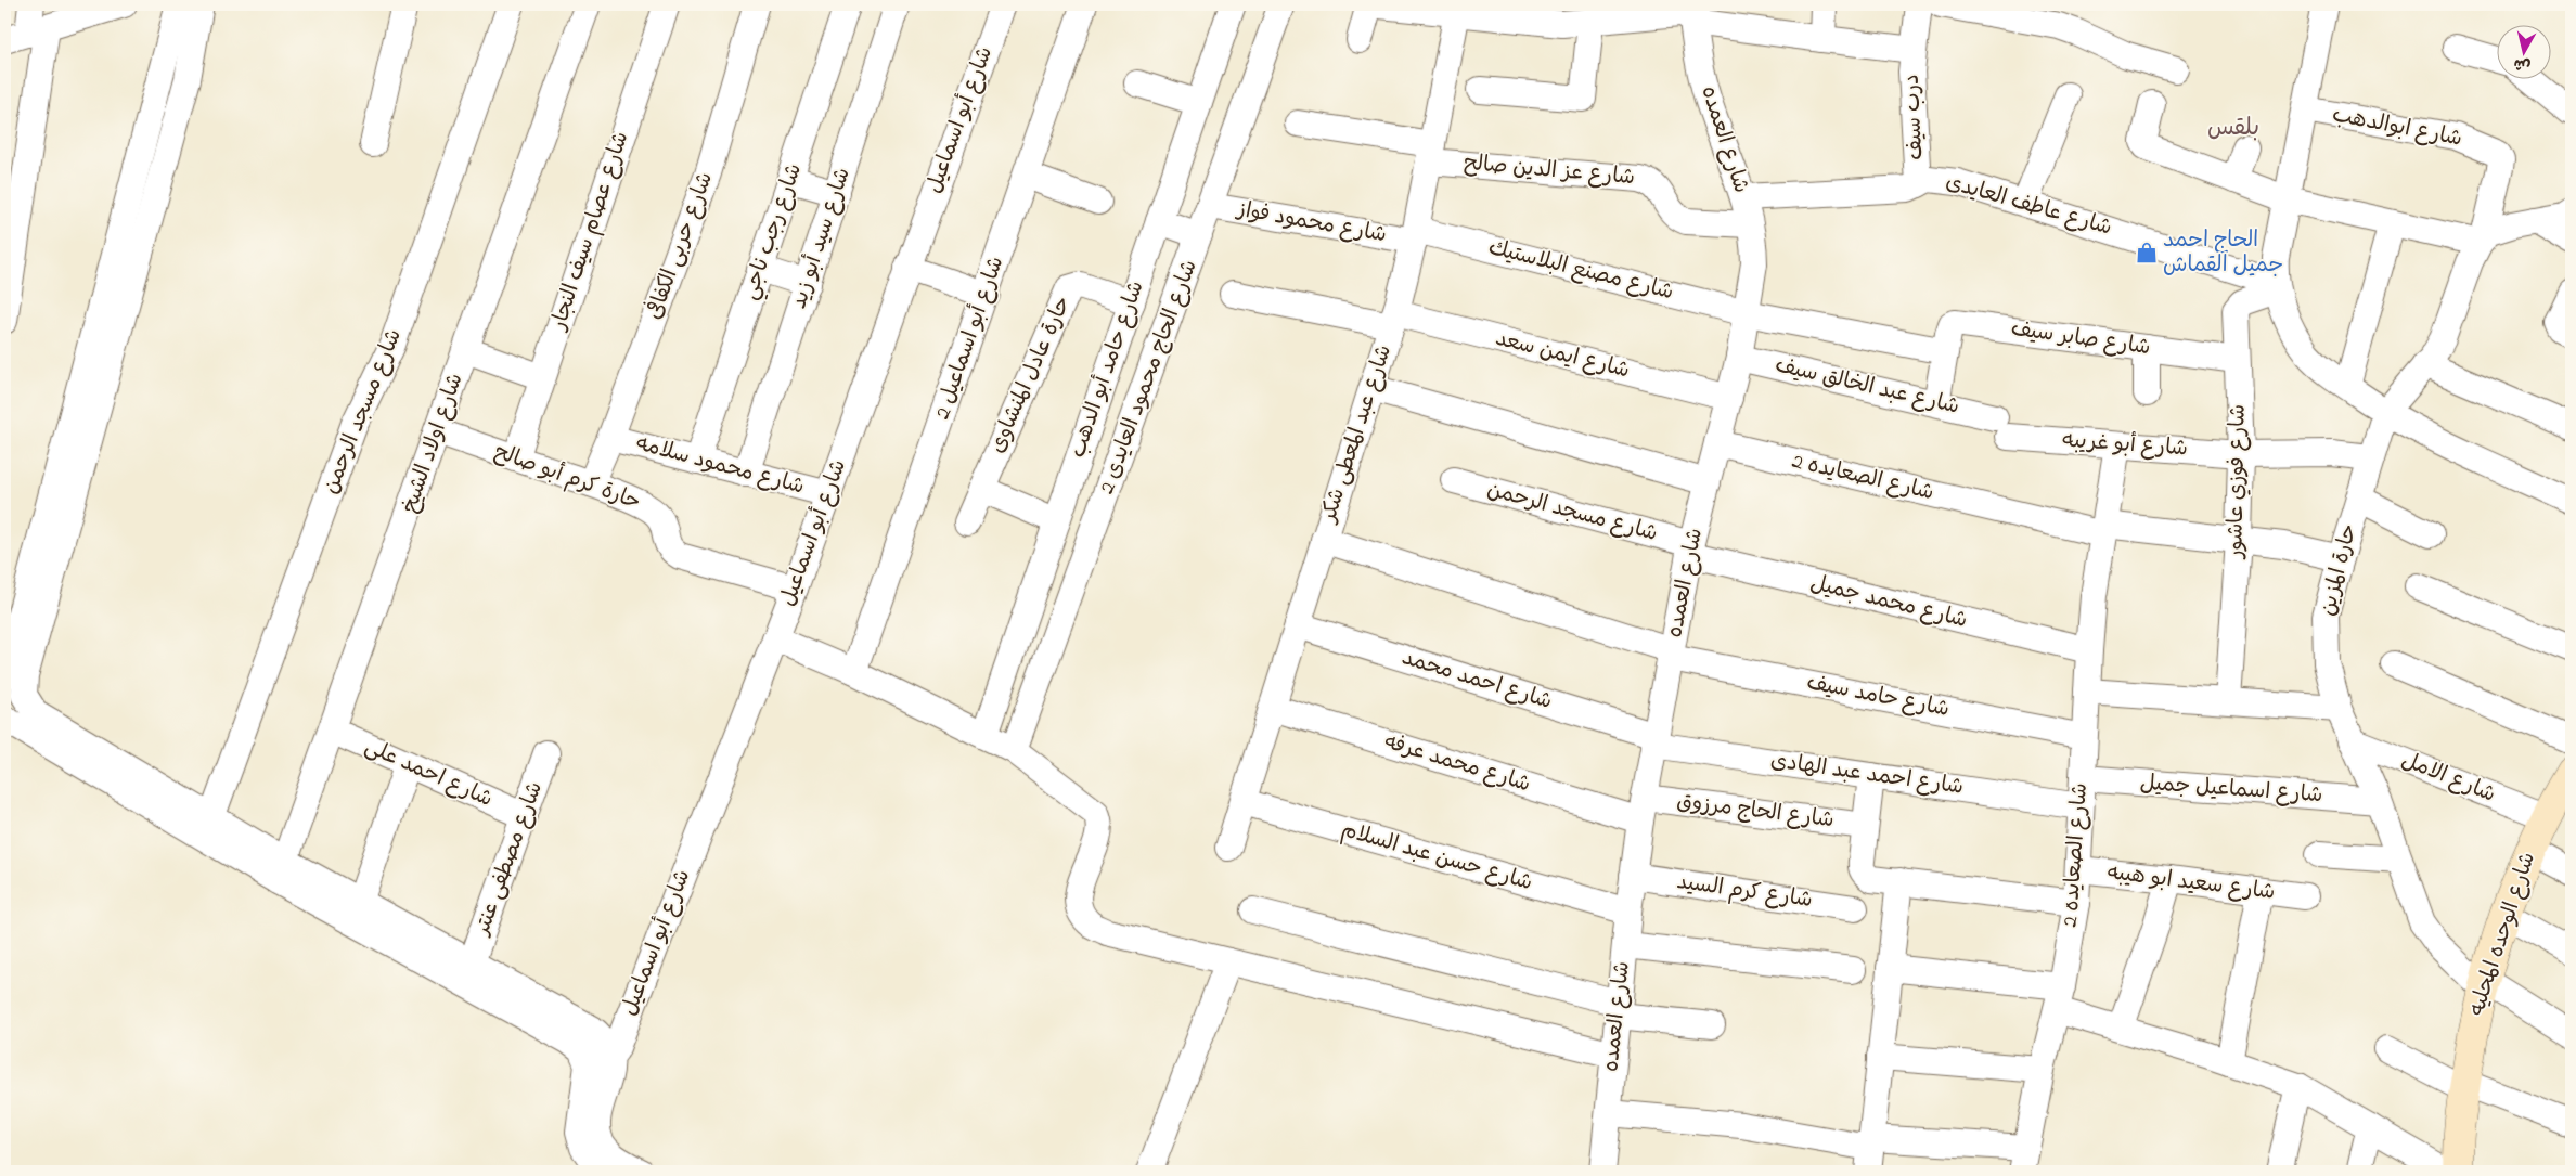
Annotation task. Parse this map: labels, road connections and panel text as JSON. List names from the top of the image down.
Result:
{
  "streets": {
    "street": [
      "درب سيف",
      "شارع أبو اسماعيل",
      "شارع ابوالدهب",
      "شارع العمده",
      "شارع عز الدين صالح",
      "شارع عاطف العايدى",
      "شارع محمود فواز",
      "شارع عصام سيف النجار",
      "شارع رجب ناجي",
      "شارع سيد أبو زيد",
      "شارع حربى الكفافى",
      "شارع مصنع البلاستيك",
      "شارع أبو اسماعيل 2",
      "شارع صابر سيف",
      "شارع ايمن سعد",
      "شارع حامد أبو الدهب",
      "حارة عادل المنشاوى",
      "شارع الحاج محمود العايدى 2",
      "شارع عبد الخالق سيف",
      "شارع مسجد الرحمن",
      "شارع عبد المعطى شكر",
      "شارع اولاد الشيخ",
      "شارع أبو غريبه",
      "شارع محمود سلامه",
      "حارة كرم أبو صالح",
      "شارع الصعايده 2",
      "شارع فوزي عاشور",
      "حارة المزين",
      "شارع محمد جميل",
      "شارع احمد محمد",
      "شارع حامد سيف",
      "شارع محمد عرفه",
      "شارع احمد على",
      "شارع احمد عبد الهادى",
      "شارع الامل",
      "شارع اسماعيل جميل",
      "شارع الحاج مرزوق",
      "شارع حسن عبد السلام",
      "شارع مصطفى عنتر",
      "شارع سعيد ابو هيبه",
      "شارع كرم السيد",
      "شارع الوحده المحليه"
    ]
  },
  "crossings": [
    ["درب سيف", "شارع العمده"],
    ["درب سيف", "شارع عاطف العايدى"],
    ["درب سيف", "شارع عبد المعطى شكر"],
    ["شارع أبو اسماعيل", "شارع محمود سلامه"],
    ["شارع أبو اسماعيل", "حارة كرم أبو صالح"],
    ["شارع ابوالدهب", "حارة المزين"],
    ["شارع العمده", "شارع عز الدين صالح"],
    ["شارع العمده", "شارع عاطف العايدى"],
    ["شارع العمده", "شارع مصنع البلاستيك"],
    ["شارع العمده", "شارع ايمن سعد"],
    ["شارع العمده", "شارع عبد الخالق سيف"],
    ["شارع العمده", "شارع مسجد الرحمن"],
    ["شارع العمده", "شارع الصعايده 2"],
    ["شارع العمده", "شارع محمد جميل"],
    ["شارع العمده", "شارع احمد محمد"],
    ["شارع العمده", "شارع حامد سيف"],
    ["شارع العمده", "شارع محمد عرفه"],
    ["شارع العمده", "شارع احمد عبد الهادى"],
    ["شارع العمده", "شارع الحاج مرزوق"],
    ["شارع العمده", "شارع حسن عبد السلام"],
    ["شارع العمده", "شارع كرم السيد"],
    ["شارع عز الدين صالح", "شارع عبد المعطى شكر"],
    ["شارع عاطف العايدى", "شارع فوزي عاشور"],
    ["شارع محمود فواز", "شارع مصنع البلاستيك"],
    ["شارع محمود فواز", "شارع الحاج محمود العايدى 2"],
    ["شارع محمود فواز", "شارع عبد المعطى شكر"],
    ["شارع عصام سيف النجار", "حارة كرم أبو صالح"],
    ["شارع رجب ناجي", "شارع محمود سلامه"],
    ["شارع سيد أبو زيد", "شارع محمود سلامه"],
    ["شارع حربى الكفافى", "شارع محمود سلامه"],
    ["شارع حربى الكفافى", "حارة كرم أبو صالح"],
    ["شارع مصنع البلاستيك", "شارع عبد المعطى شكر"],
    ["شارع صابر سيف", "شارع عبد الخالق سيف"],
    ["شارع صابر سيف", "شارع فوزي عاشور"],
    ["شارع ايمن سعد", "شارع عبد المعطى شكر"],
    ["شارع حامد أبو الدهب", "حارة عادل المنشاوى"],
    ["شارع عبد الخالق سيف", "شارع أبو غريبه"],
    ["شارع مسجد الرحمن", "شارع محمد جميل"],
    ["شارع عبد المعطى شكر", "شارع احمد محمد"],
    ["شارع عبد المعطى شكر", "شارع حامد سيف"],
    ["شارع عبد المعطى شكر", "شارع محمد عرفه"],
    ["شارع عبد المعطى شكر", "شارع حسن عبد السلام"],
    ["شارع اولاد الشيخ", "حارة كرم أبو صالح"],
    ["شارع اولاد الشيخ", "شارع احمد على"],
    ["شارع أبو غريبه", "شارع الصعايده 2"],
    ["شارع أبو غريبه", "شارع فوزي عاشور"],
    ["شارع أبو غريبه", "حارة المزين"],
    ["شارع الصعايده 2", "شارع محمد جميل"],
    ["شارع الصعايده 2", "شارع حامد سيف"],
    ["شارع الصعايده 2", "شارع احمد عبد الهادى"],
    ["شارع الصعايده 2", "شارع اسماعيل جميل"],
    ["شارع الصعايده 2", "شارع سعيد ابو هيبه"],
    ["حارة المزين", "شارع الامل"],
    ["حارة المزين", "شارع اسماعيل جميل"],
    ["حارة المزين", "شارع الوحده المحليه"],
    ["شارع احمد محمد", "شارع احمد عبد الهادى"],
    ["شارع محمد عرفه", "شارع الحاج مرزوق"],
    ["شارع احمد على", "شارع مصطفى عنتر"],
    ["شارع الامل", "شارع الوحده المحليه"]
  ],
  "districts": ["بلقس"],
  "places": {
    "shop": ["الحاج احمد جميل القماش"]
  },
  "north": "bottom"
}
